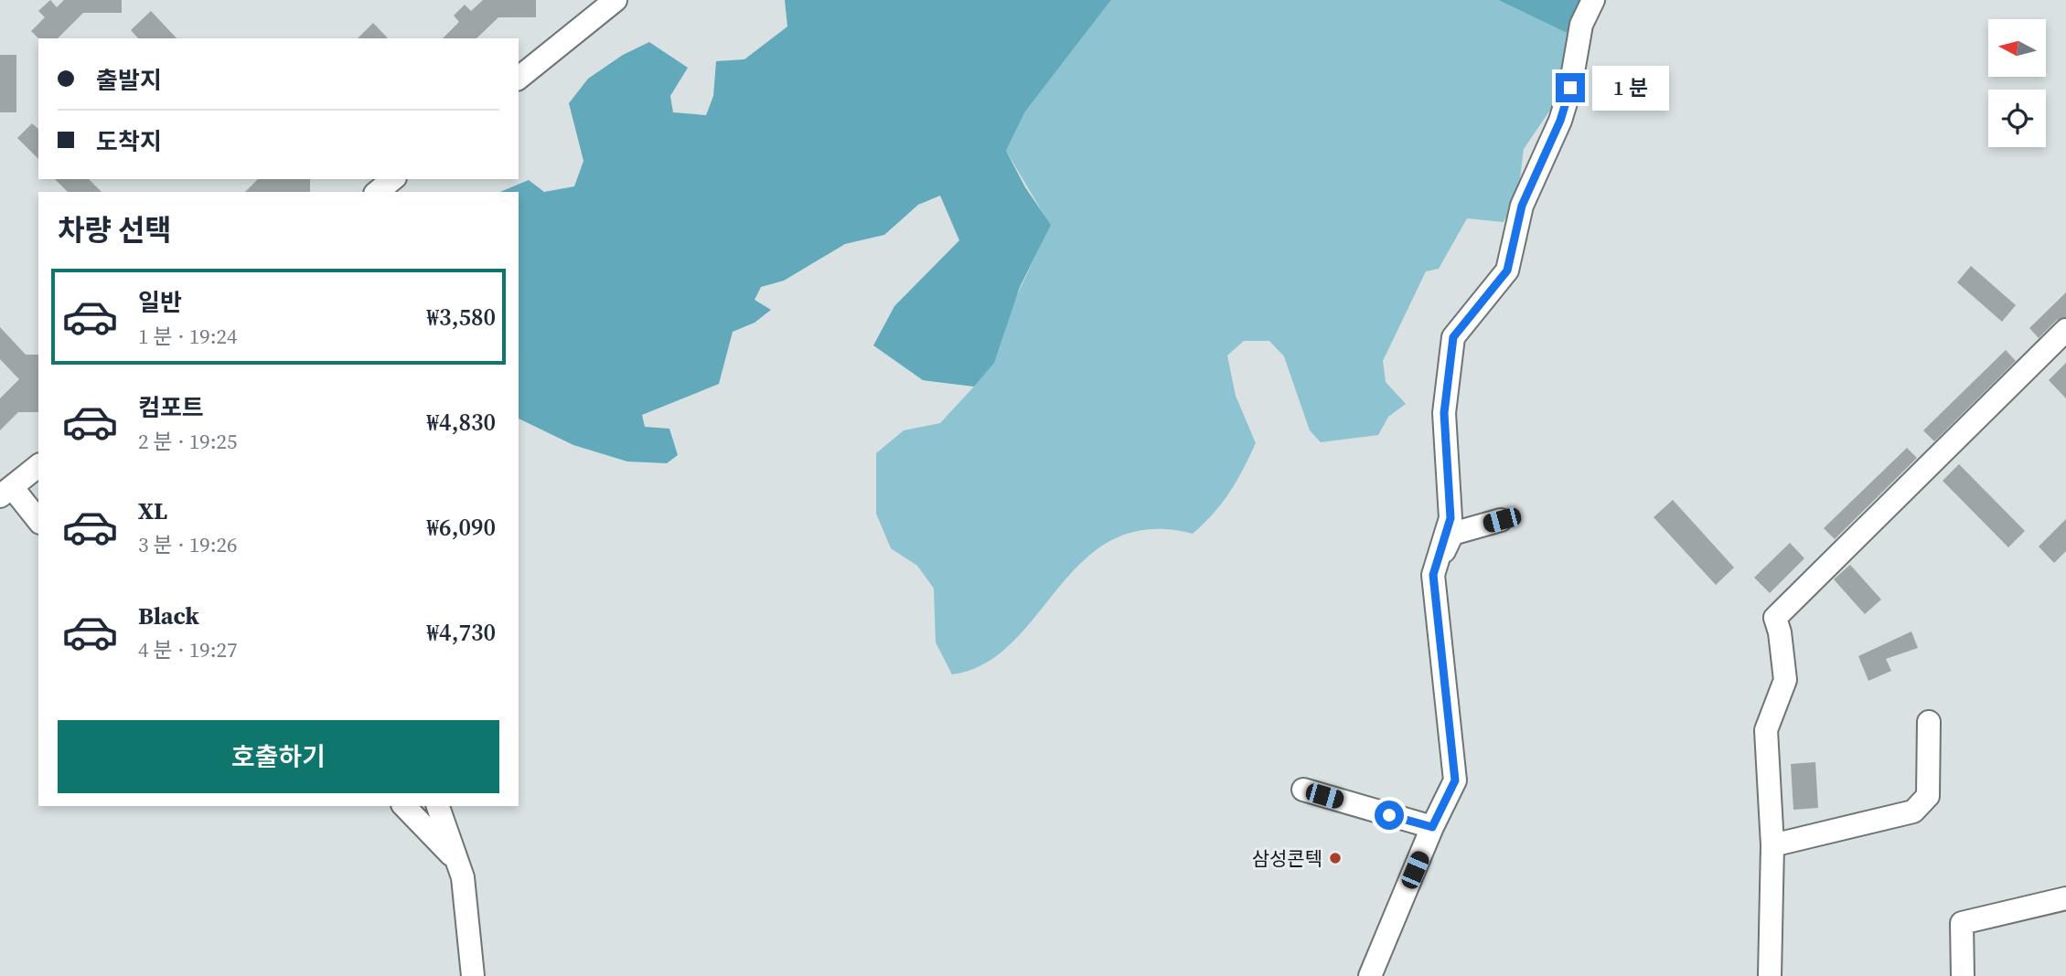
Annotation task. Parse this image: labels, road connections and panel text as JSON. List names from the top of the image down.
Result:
{
  "places": ["삼성콘텍"],
  "north": "left",
  "page": {
    "banner": ["출발지", "도착지"],
    "bubble": "1 분",
    "heading": "차량 선택",
    "list": [
      {
        "name": "일반",
        "note": "1 분 · 19:24",
        "value": "₩3,580"
      },
      {
        "name": "컴포트",
        "note": "2 분 · 19:25",
        "value": "₩4,830"
      },
      {
        "name": "XL",
        "note": "3 분 · 19:26",
        "value": "₩6,090"
      },
      {
        "name": "Black",
        "note": "4 분 · 19:27",
        "value": "₩4,730"
      }
    ],
    "buttons": "호출하기"
  }
}
